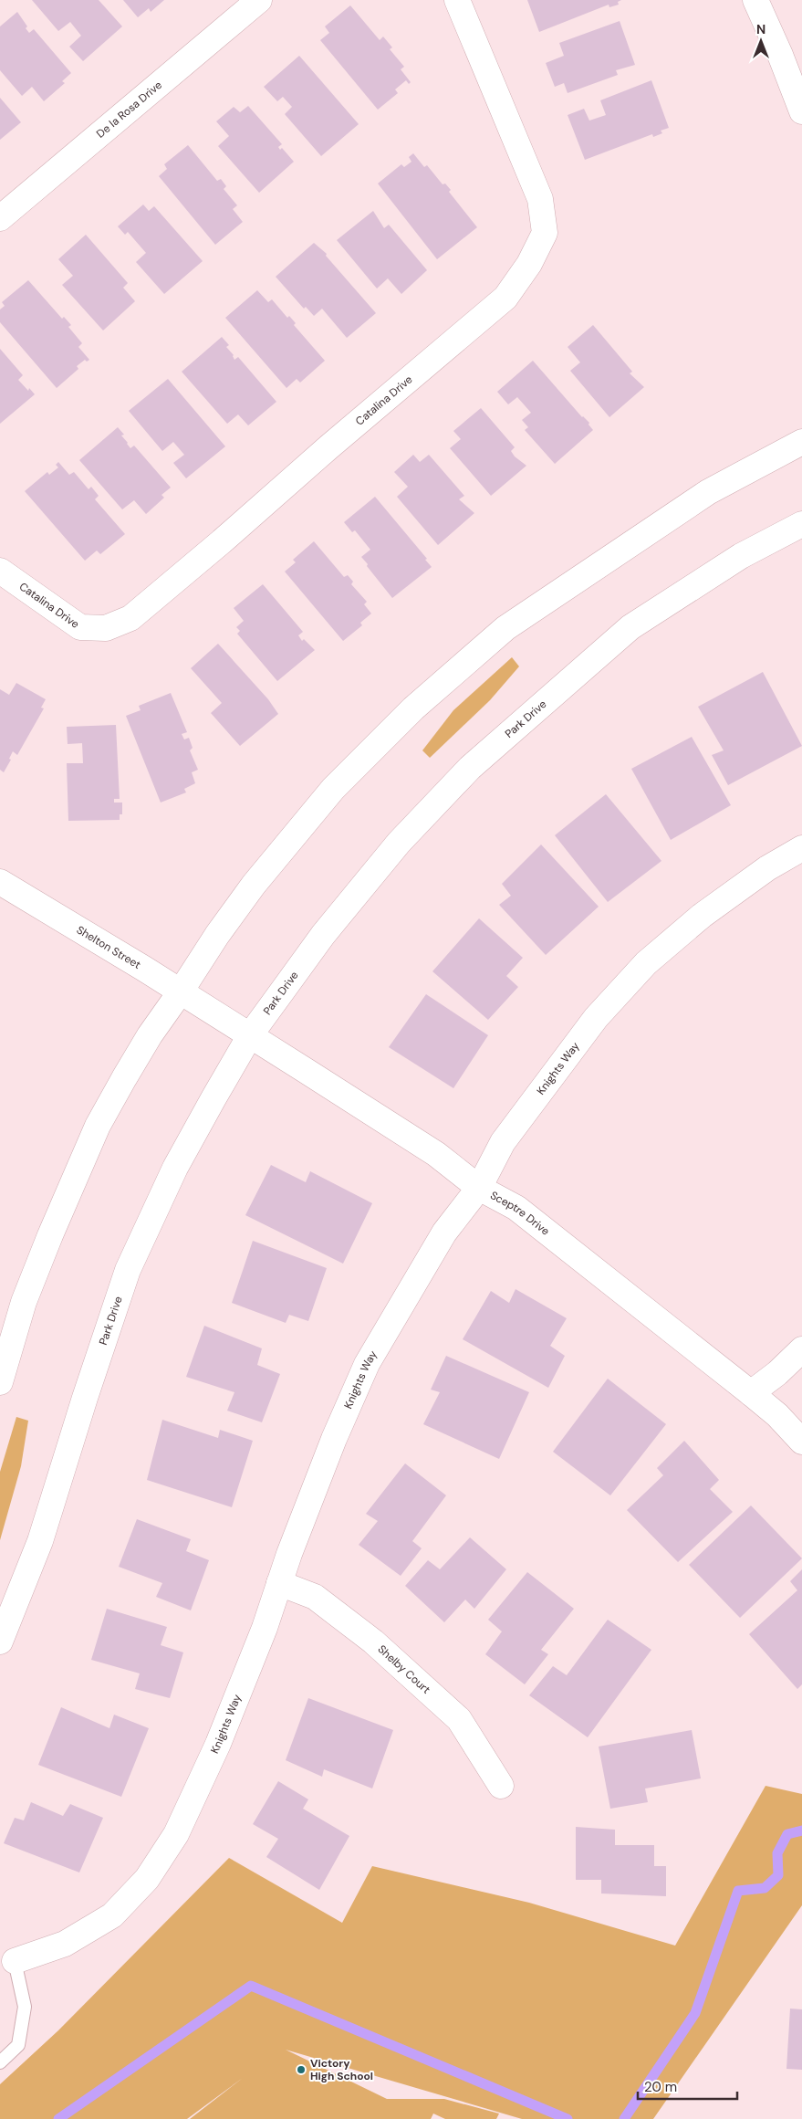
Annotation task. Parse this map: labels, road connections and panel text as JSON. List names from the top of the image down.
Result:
{
  "streets": {
    "street": [
      "De la Rosa Drive",
      "Catalina Drive",
      "Park Drive",
      "Shelton Street",
      "Knights Way",
      "Sceptre Drive",
      "Shelby Court"
    ]
  },
  "crossings": [
    ["Park Drive", "Sceptre Drive"],
    ["Shelton Street", "Sceptre Drive"],
    ["Knights Way", "Sceptre Drive"],
    ["Knights Way", "Shelby Court"]
  ],
  "places": ["Victory High School"],
  "scale_bar": "20 m",
  "north": "top"
}
